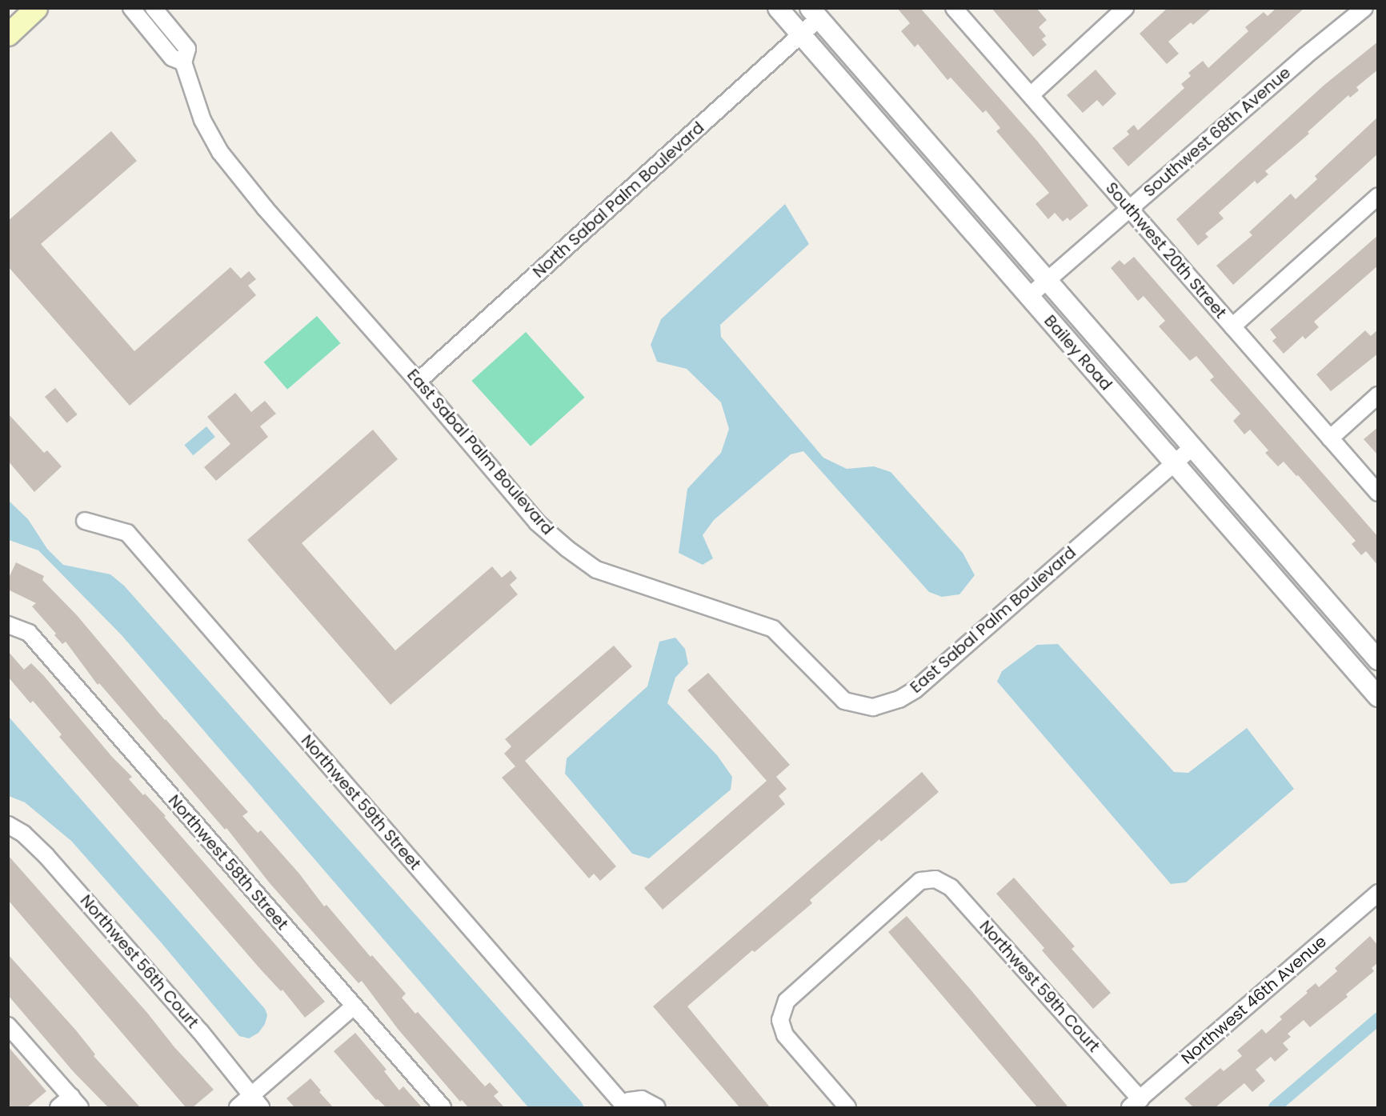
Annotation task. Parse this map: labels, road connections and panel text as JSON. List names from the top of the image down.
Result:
{
  "streets": {
    "street": [
      "Southwest 68th Avenue",
      "North Sabal Palm Boulevard",
      "Southwest 20th Street",
      "Bailey Road",
      "East Sabal Palm Boulevard",
      "Northwest 59th Street",
      "Northwest 58th Street",
      "Northwest 56th Court",
      "Northwest 59th Court",
      "Northwest 46th Avenue"
    ]
  },
  "crossings": [
    ["Southwest 68th Avenue", "Southwest 20th Street"],
    ["Southwest 68th Avenue", "Bailey Road"],
    ["North Sabal Palm Boulevard", "Bailey Road"],
    ["North Sabal Palm Boulevard", "East Sabal Palm Boulevard"],
    ["Bailey Road", "East Sabal Palm Boulevard"],
    ["Northwest 59th Court", "Northwest 46th Avenue"]
  ]
}
